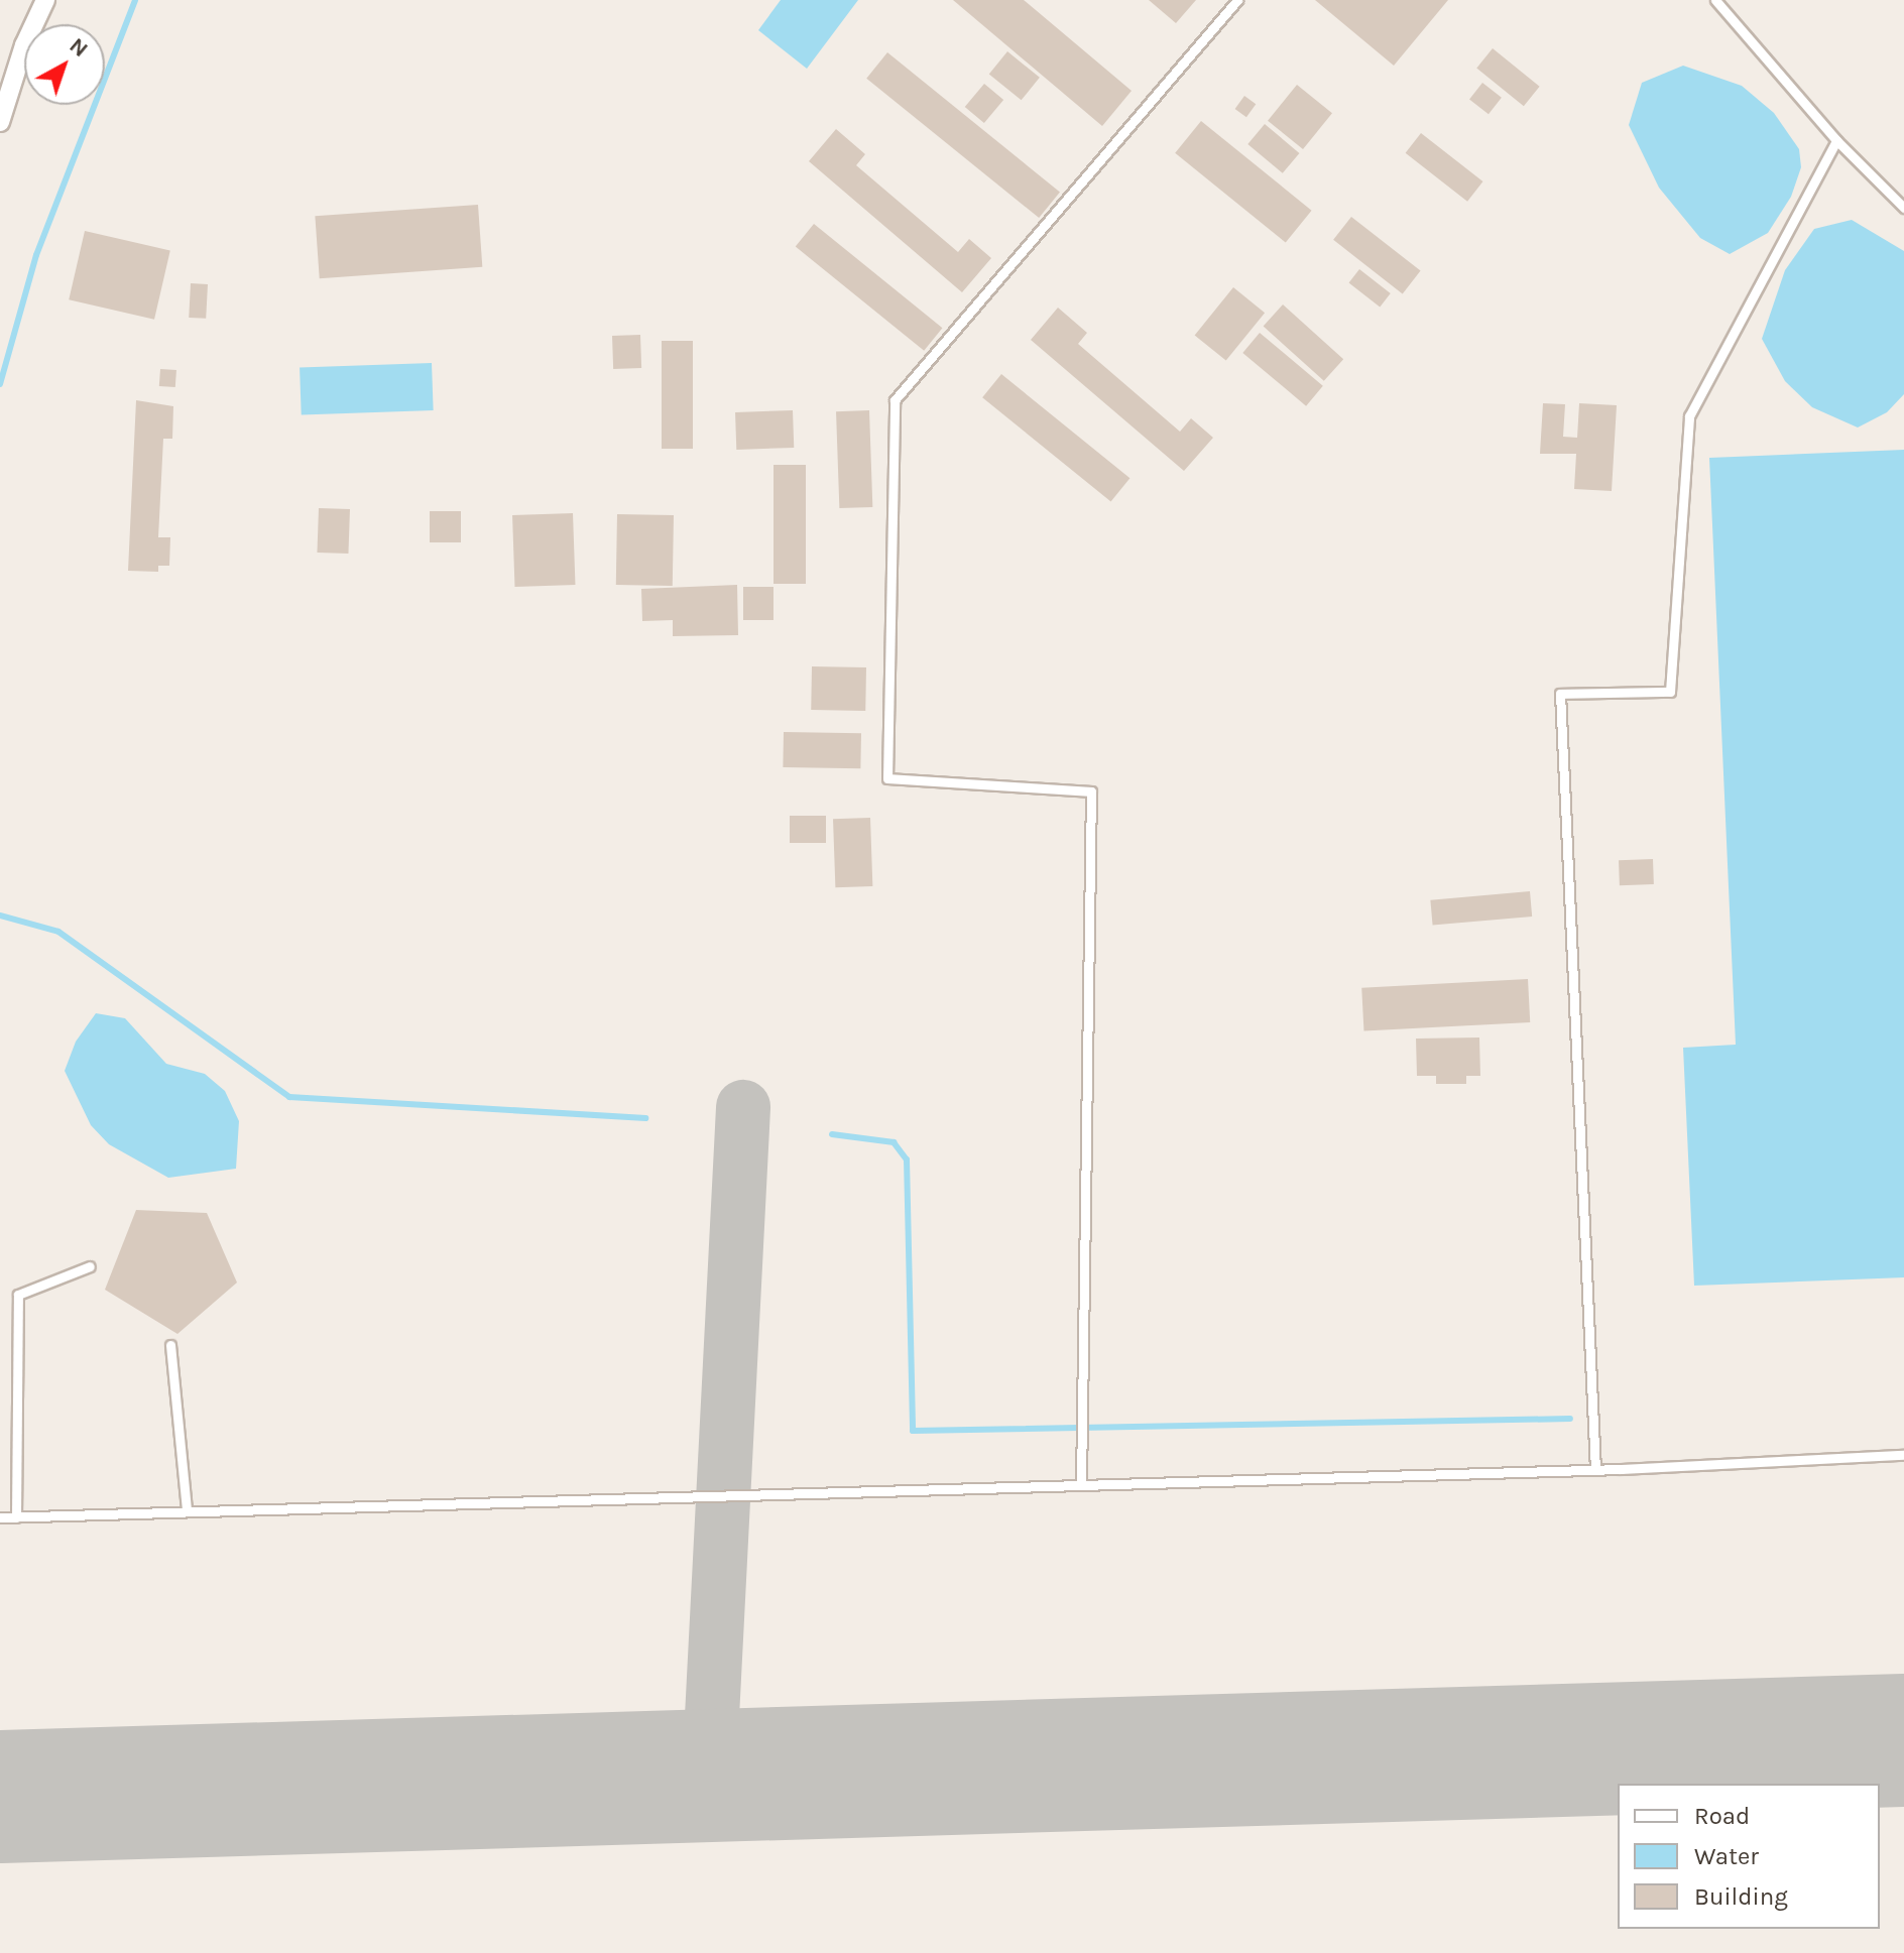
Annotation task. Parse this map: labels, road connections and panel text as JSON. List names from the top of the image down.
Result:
{
  "legend": ["Road", "Water", "Building"],
  "north": "top right"
}
